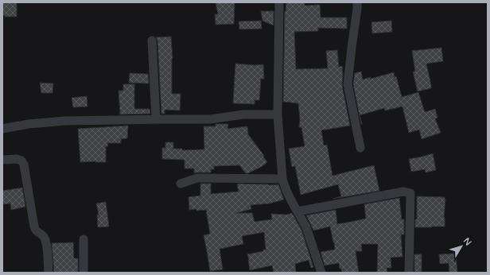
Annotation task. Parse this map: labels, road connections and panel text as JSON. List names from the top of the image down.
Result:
{
  "north": "top right"
}
